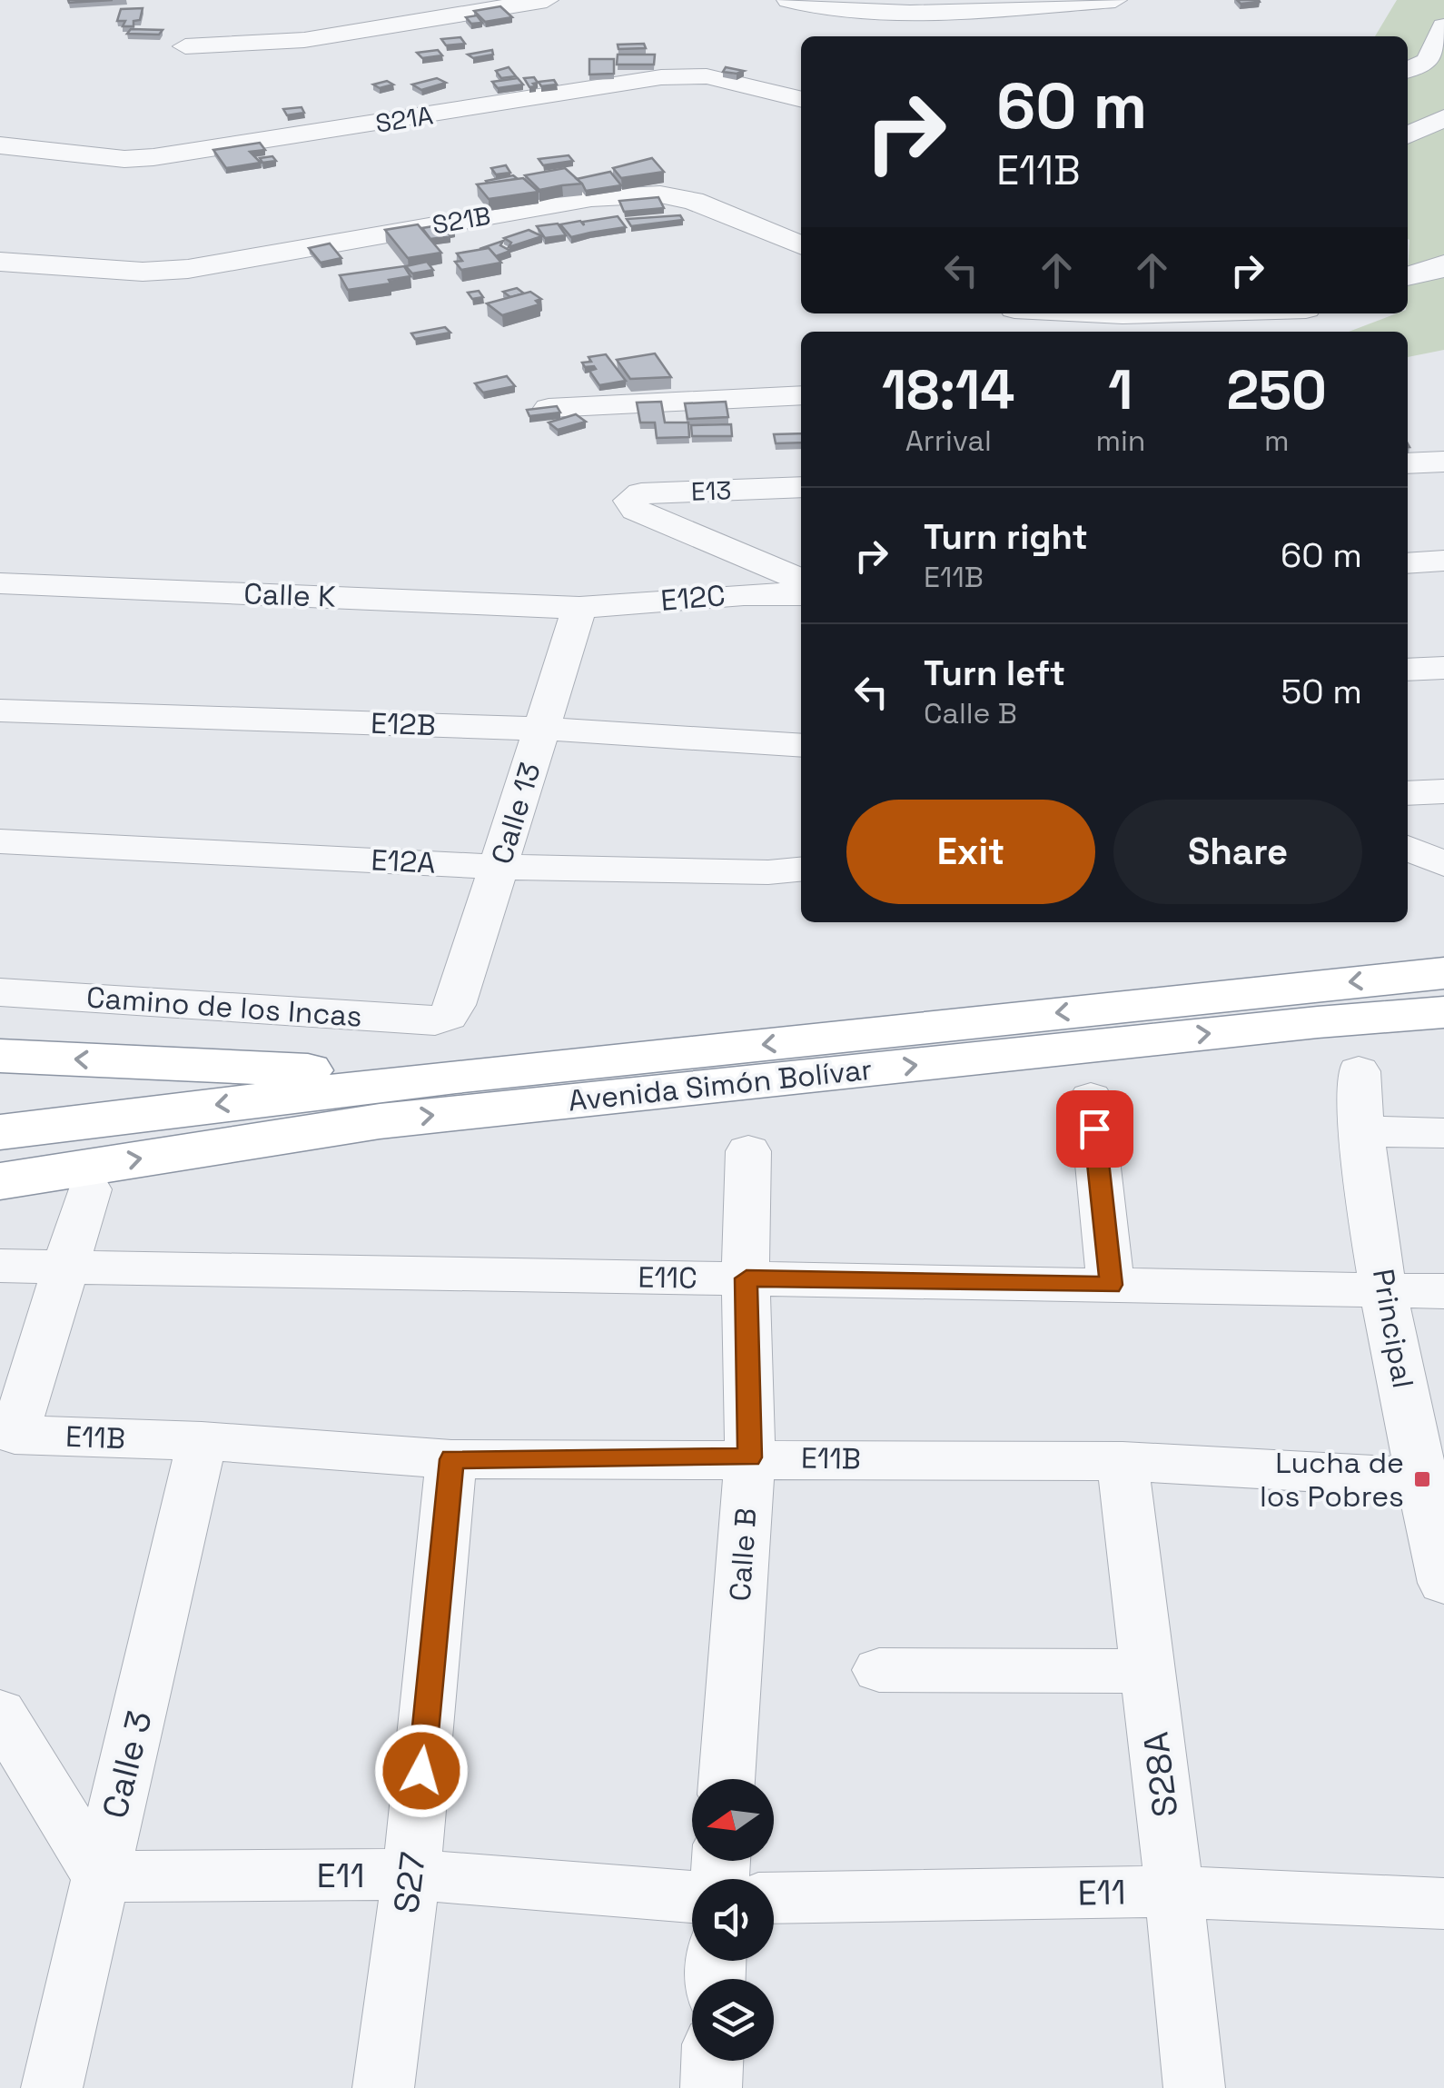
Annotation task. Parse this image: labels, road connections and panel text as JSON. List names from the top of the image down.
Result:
{
  "streets": {
    "highway": ["Avenida Simón Bolívar"],
    "street": [
      "S21A",
      "S21B",
      "E13",
      "Calle K",
      "E12C",
      "E12B",
      "Calle 13",
      "E12A",
      "Camino de los Incas",
      "E11C",
      "Principal",
      "E11B",
      "Calle B",
      "Calle 3",
      "S28A",
      "E11",
      "S27"
    ]
  },
  "crossings": [
    ["Calle K", "E12C"],
    ["Calle K", "Calle 13"],
    ["E12C", "Calle 13"],
    ["E12B", "Calle 13"],
    ["Calle 13", "E12A"],
    ["Calle 13", "Camino de los Incas"],
    ["E11C", "Principal"],
    ["E11C", "Calle B"],
    ["Principal", "E11B"],
    ["E11B", "Calle B"],
    ["E11B", "Calle 3"],
    ["E11B", "S28A"],
    ["E11B", "S27"],
    ["Calle 3", "E11"],
    ["S28A", "E11"],
    ["E11", "S27"]
  ],
  "places": {
    "transit": ["Lucha de los Pobres"]
  },
  "north": "left",
  "page": {
    "turn": ["60 m", "E11B"],
    "eta": [
      "18:14",
      "Arrival",
      "1",
      "min",
      "250",
      "m"
    ],
    "list": [
      {
        "name": "Turn right",
        "note": "E11B",
        "value": "60 m"
      },
      {
        "name": "Turn left",
        "note": "Calle B",
        "value": "50 m"
      }
    ],
    "buttons": ["Exit", "Share"]
  }
}
